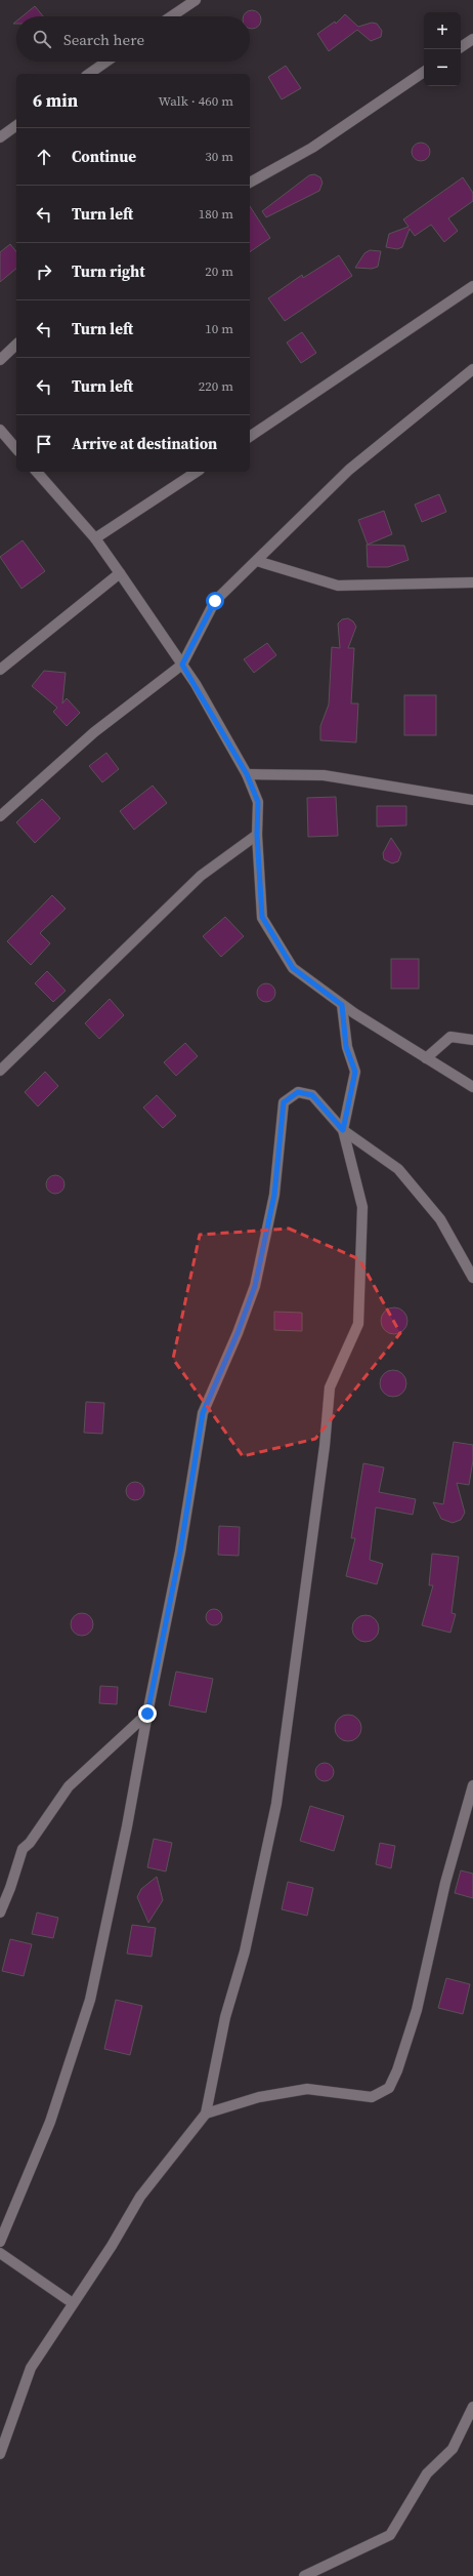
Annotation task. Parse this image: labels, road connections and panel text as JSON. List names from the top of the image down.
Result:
{
  "page": {
    "map_buttons": ["+", "−"],
    "search": "Search here",
    "heading": ["6 min", "Walk · 460 m"],
    "list": [
      ["Continue", "30 m"],
      ["Turn left", "180 m"],
      ["Turn right", "20 m"],
      ["Turn left", "10 m"],
      ["Turn left", "220 m"],
      "Arrive at destination"
    ]
  }
}
